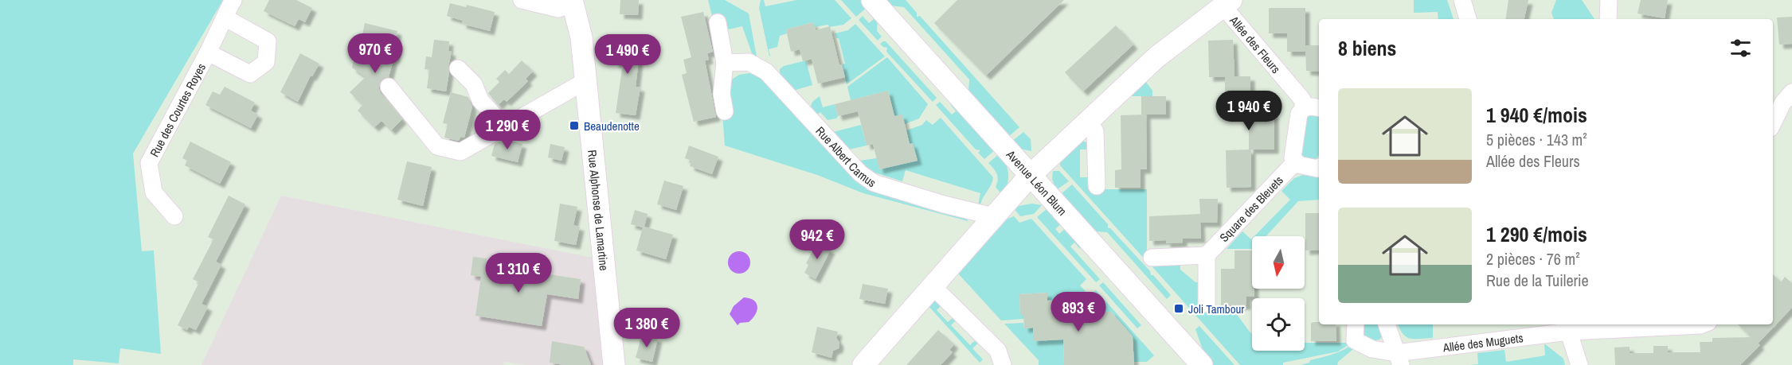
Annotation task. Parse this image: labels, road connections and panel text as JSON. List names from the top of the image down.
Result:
{
  "streets": {
    "street": [
      "Allée des Fleurs",
      "Rue des Courtes Royes",
      "Rue Albert Camus",
      "Avenue Léon Blum",
      "Square des Bleuets",
      "Rue Alphonse de Lamartine",
      "Allée des Muguets"
    ]
  },
  "places": {
    "transit": ["Beaudenotte", "Joli Tambour"]
  },
  "north": "bottom",
  "page": {
    "heading": "8 biens",
    "price": [
      "970 €",
      "1 490 €",
      "1 940 €",
      "1 290 €",
      "942 €",
      "1 310 €",
      "893 €",
      "1 380 €"
    ],
    "list": [
      {
        "name": "1 940 €/mois",
        "note": "5 pièces · 143 m² · Allée des Fleurs"
      },
      {
        "name": "1 290 €/mois",
        "note": "2 pièces · 76 m² · Rue de la Tuilerie"
      }
    ]
  }
}
